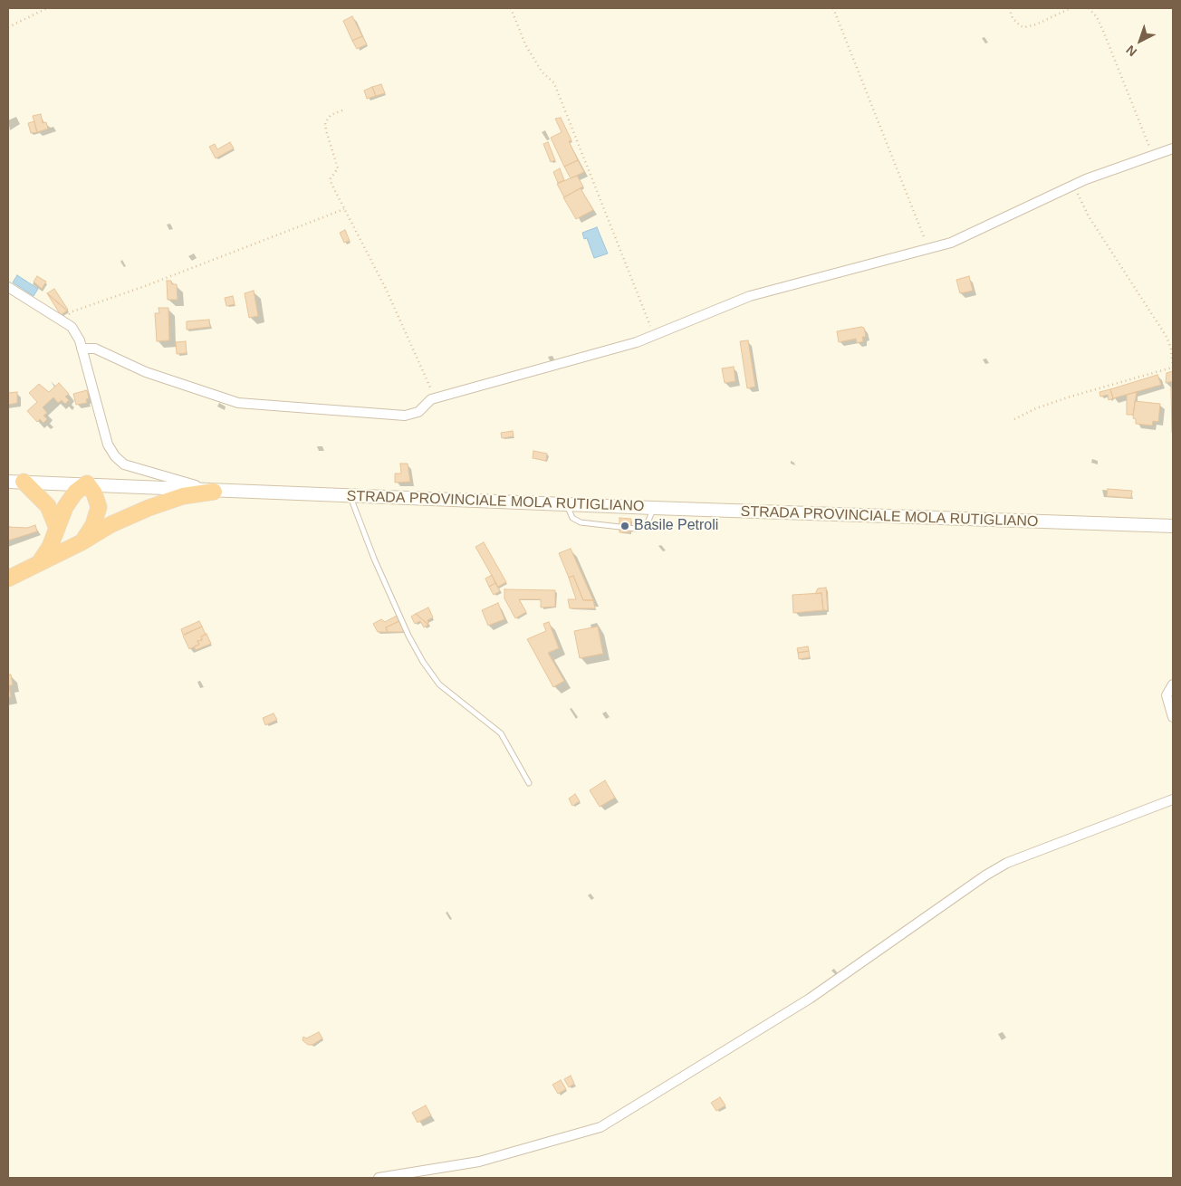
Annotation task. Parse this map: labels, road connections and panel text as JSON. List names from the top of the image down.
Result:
{
  "streets": {
    "main road": ["STRADA PROVINCIALE MOLA RUTIGLIANO"]
  },
  "places": ["Basile Petroli"],
  "north": "bottom left"
}
